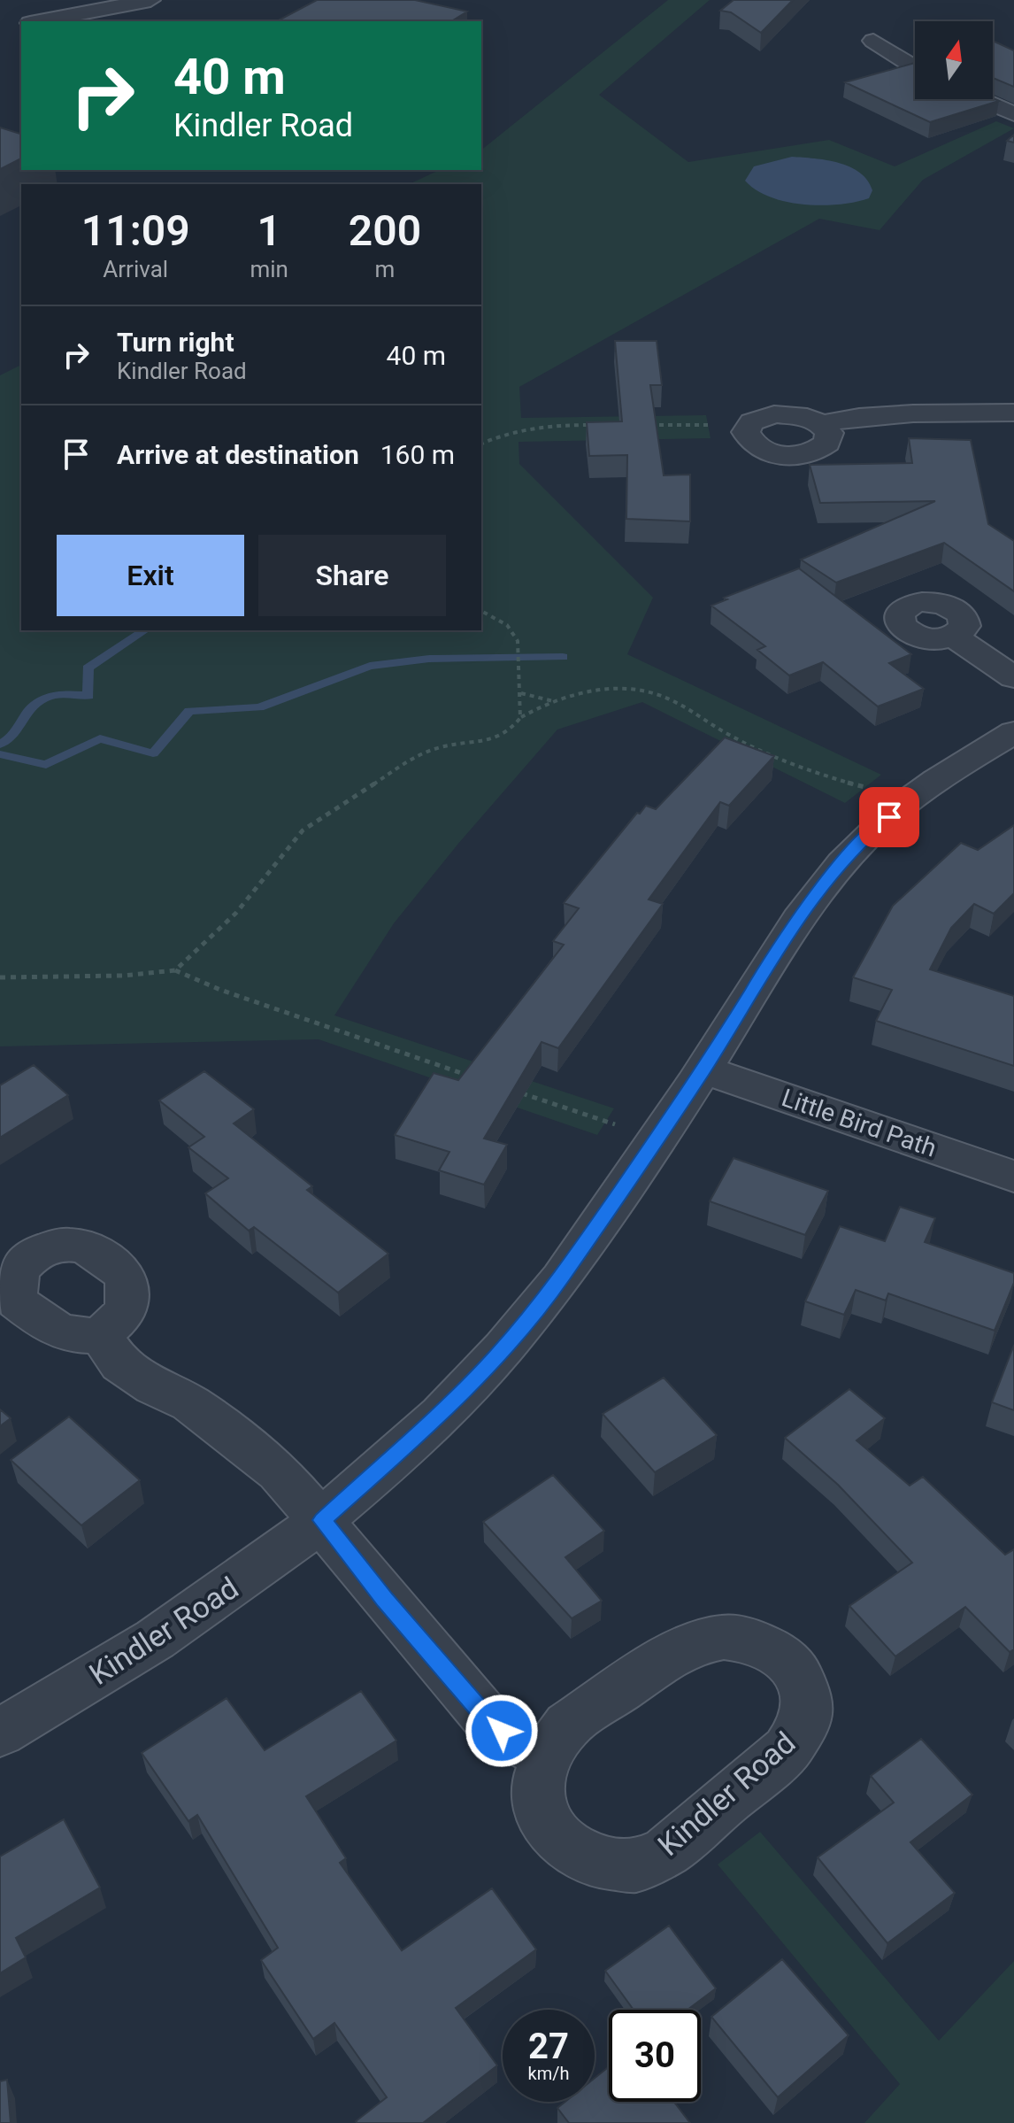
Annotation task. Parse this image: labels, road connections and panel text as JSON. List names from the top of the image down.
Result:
{
  "streets": {
    "street": ["Little Bird Path", "Kindler Road"]
  },
  "crossings": [
    ["Little Bird Path", "Kindler Road"]
  ],
  "north": "top",
  "page": {
    "turn": ["40 m", "Kindler Road"],
    "eta": [
      "11:09",
      "Arrival",
      "1",
      "min",
      "200",
      "m"
    ],
    "list": [
      {
        "name": "Turn right",
        "note": "Kindler Road",
        "value": "40 m"
      },
      {
        "name": "Arrive at destination",
        "value": "160 m"
      }
    ],
    "buttons": ["Exit", "Share"],
    "speed": "27 km/h",
    "limit": "30"
  }
}
